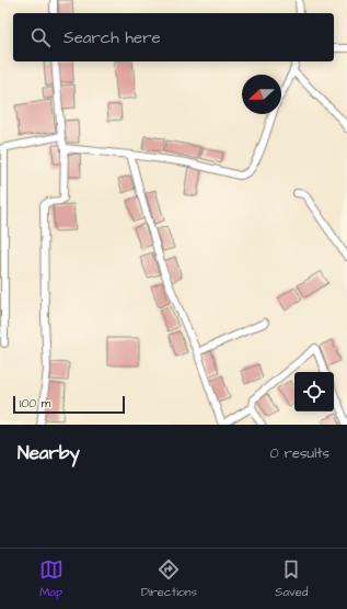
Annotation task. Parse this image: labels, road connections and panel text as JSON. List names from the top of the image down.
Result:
{
  "scale_bar": "100 m",
  "north": "left",
  "page": {
    "search": "Search here",
    "scale": "100 m",
    "heading": ["Nearby", "0 results"],
    "nav": ["Map", "Directions", "Saved"]
  }
}
